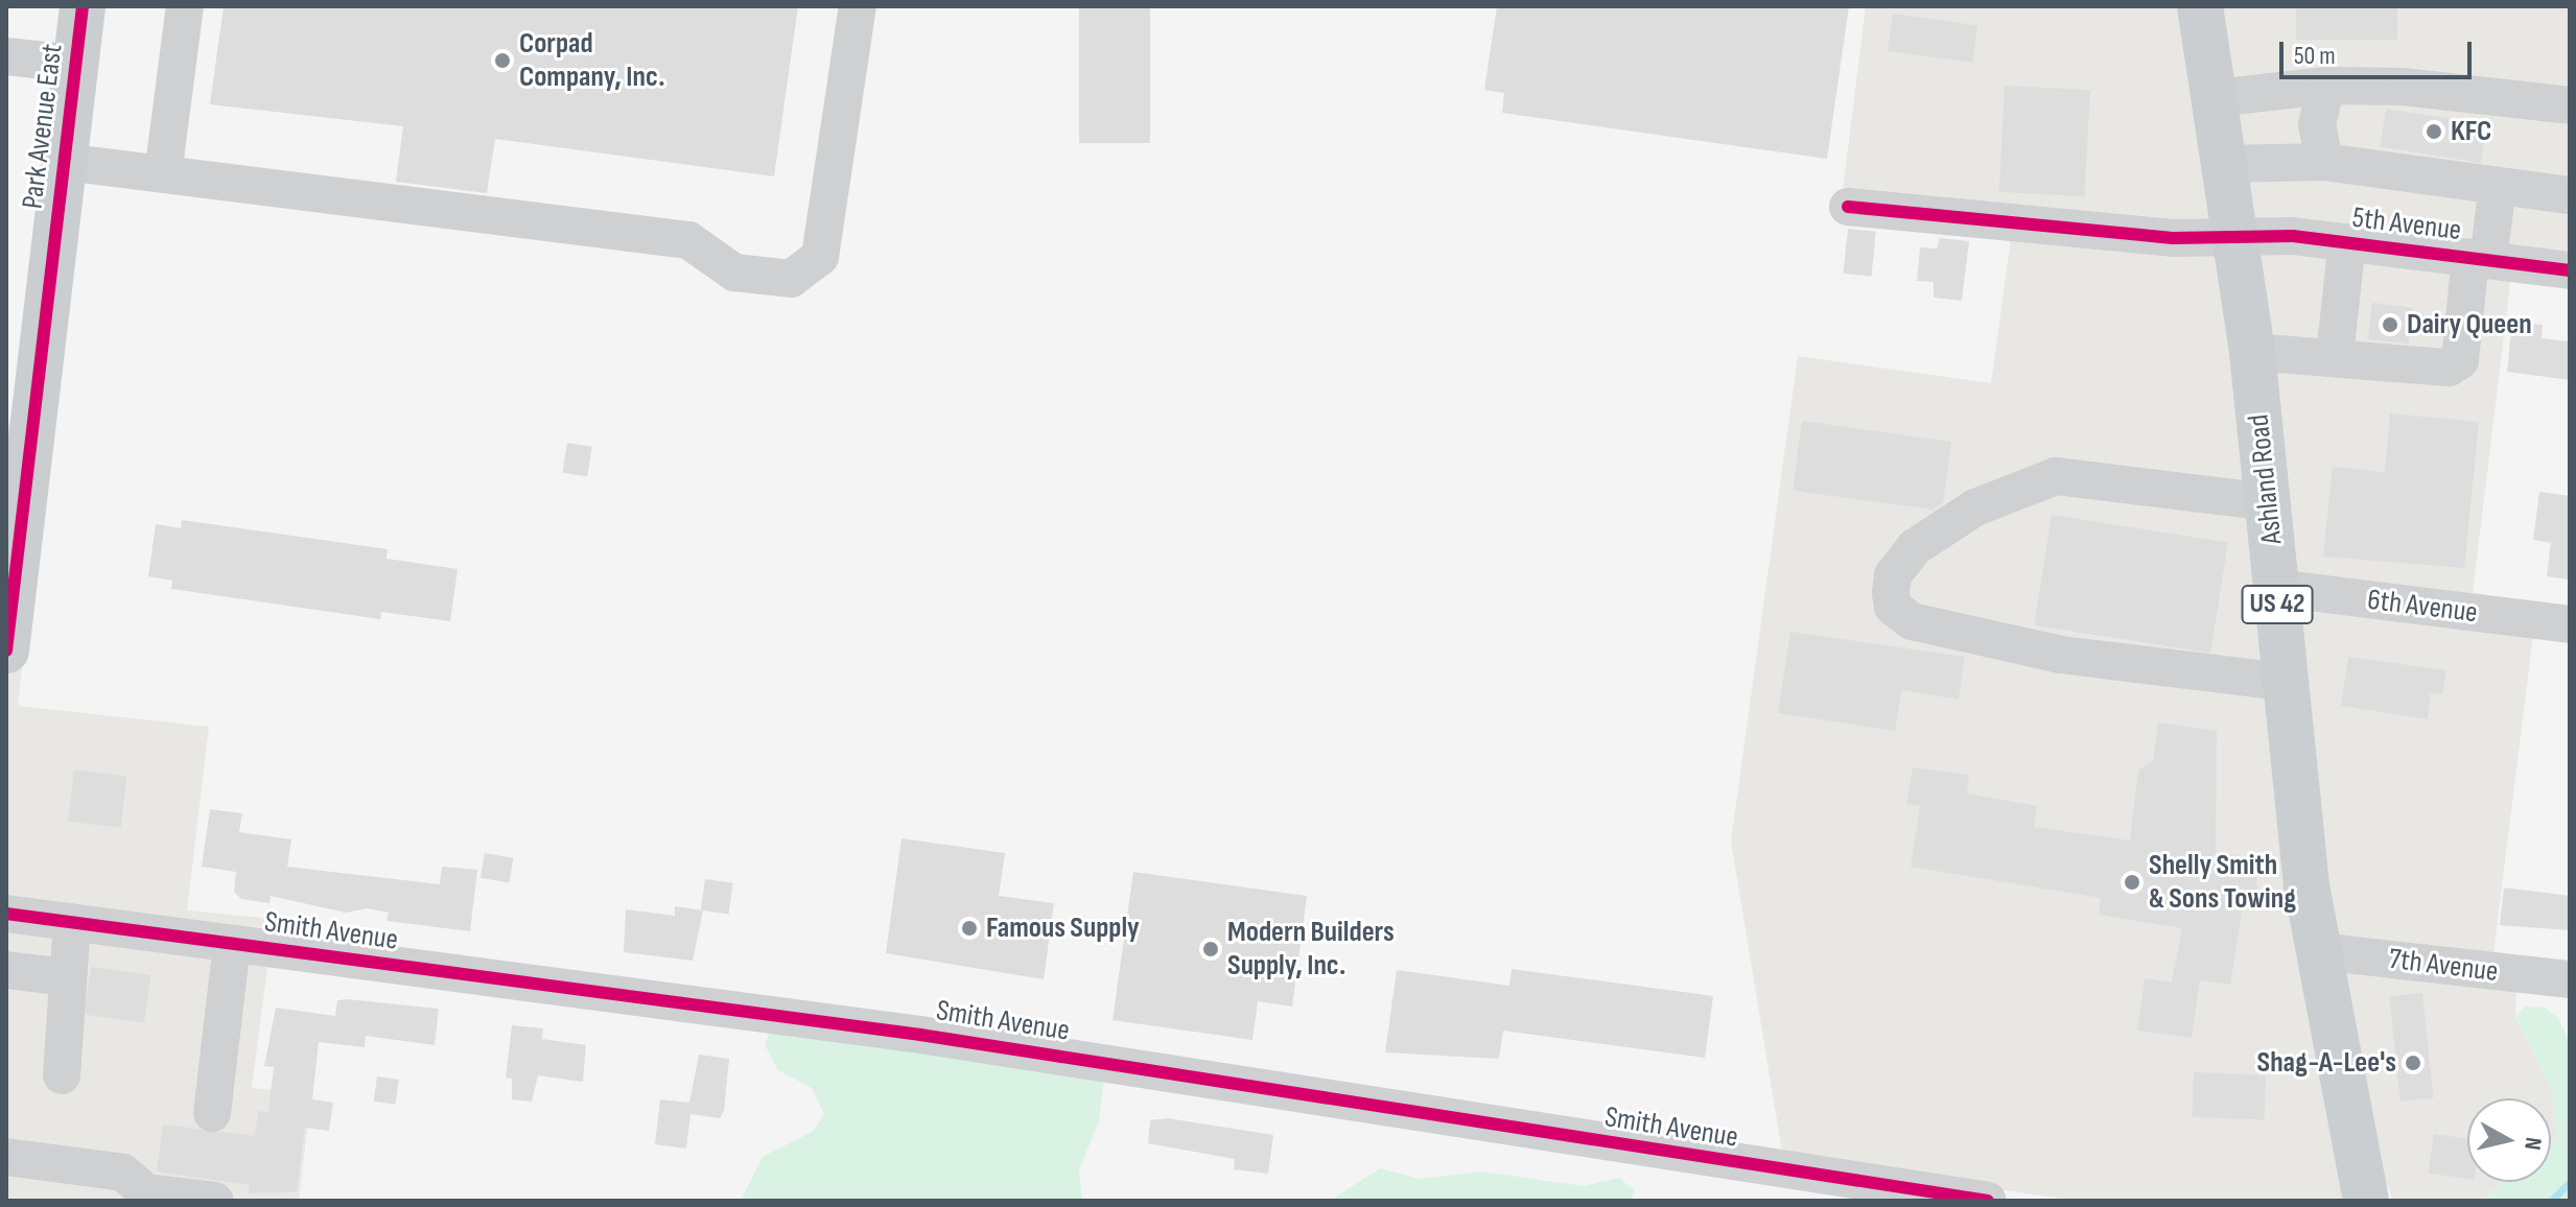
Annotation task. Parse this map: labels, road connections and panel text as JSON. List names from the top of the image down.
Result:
{
  "streets": {
    "main road": ["Park Avenue East", "Ashland Road", "US 42"],
    "street": [
      "5th Avenue",
      "6th Avenue",
      "Smith Avenue",
      "7th Avenue"
    ]
  },
  "crossings": [
    ["5th Avenue", "Ashland Road"],
    ["Ashland Road", "6th Avenue"],
    ["Ashland Road", "7th Avenue"]
  ],
  "places": [
    "Corpad Company, Inc.",
    "KFC",
    "Dairy Queen",
    "Shelly Smith & Sons Towing",
    "Famous Supply",
    "Modern Builders Supply, Inc.",
    "Shag-A-Lee's"
  ],
  "scale_bar": "50 m",
  "north": "right"
}
